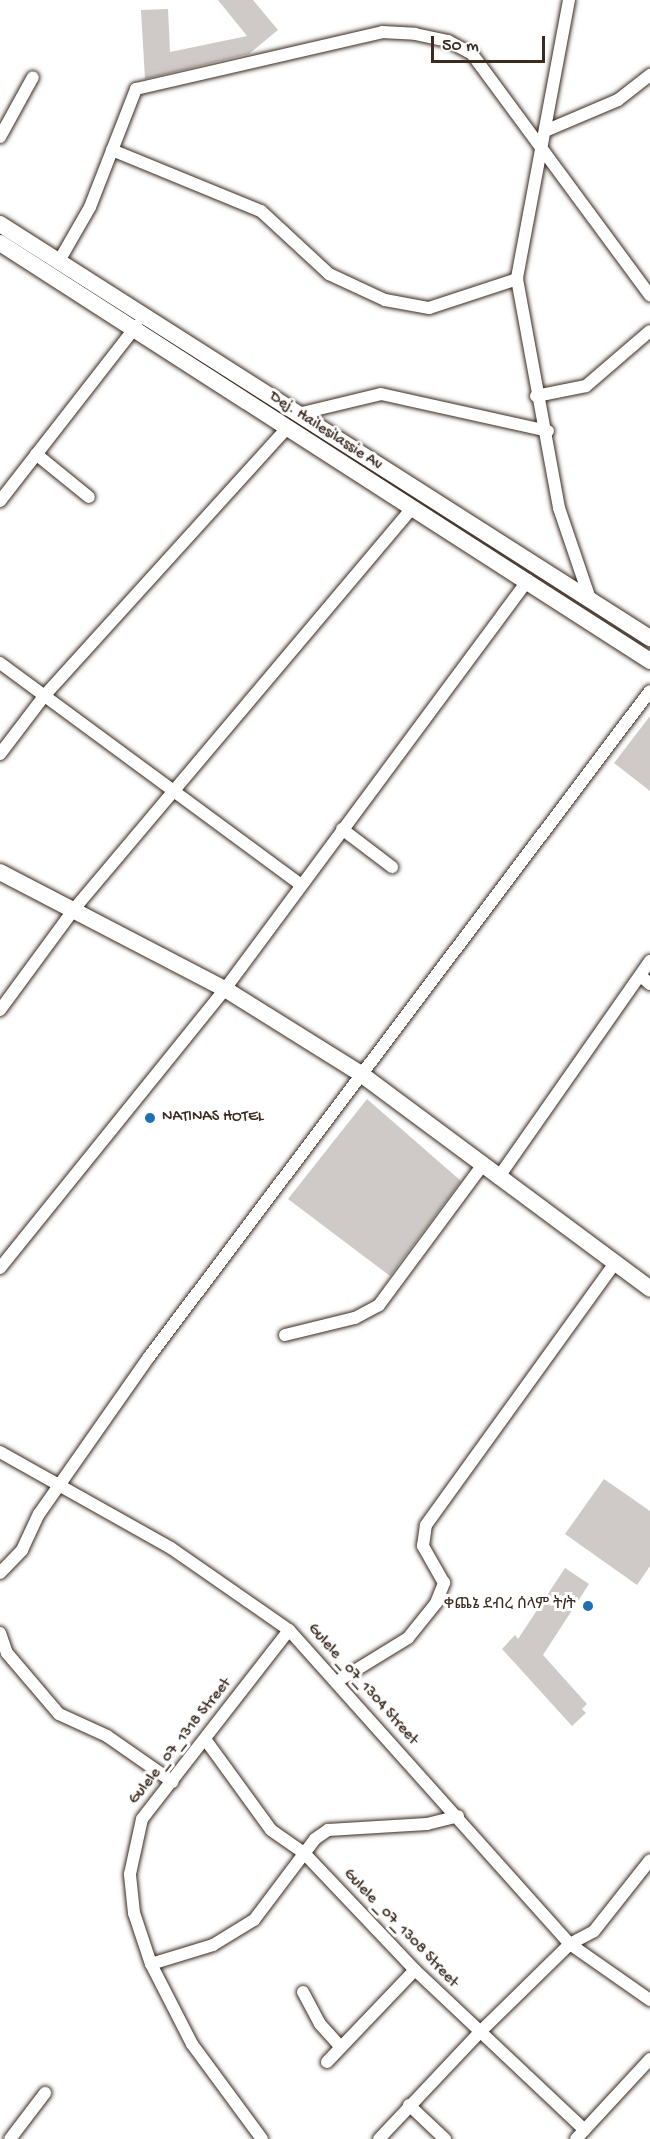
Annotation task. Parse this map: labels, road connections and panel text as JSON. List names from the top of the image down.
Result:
{
  "streets": {
    "main road": ["Dej. Hailesilassie Av"],
    "street": ["Gulele _07_1304 Street", "Gulele _07_1318 Street", "Gulele _07_1308 Street"]
  },
  "crossings": [
    ["Gulele _07_1304 Street", "Gulele _07_1318 Street"],
    ["Gulele _07_1318 Street", "Gulele _07_1308 Street"]
  ],
  "places": ["NATINAS HOTEL", "ቀጨኔ ደብረ ሰላም ት/ት"],
  "scale_bar": "50 m"
}
